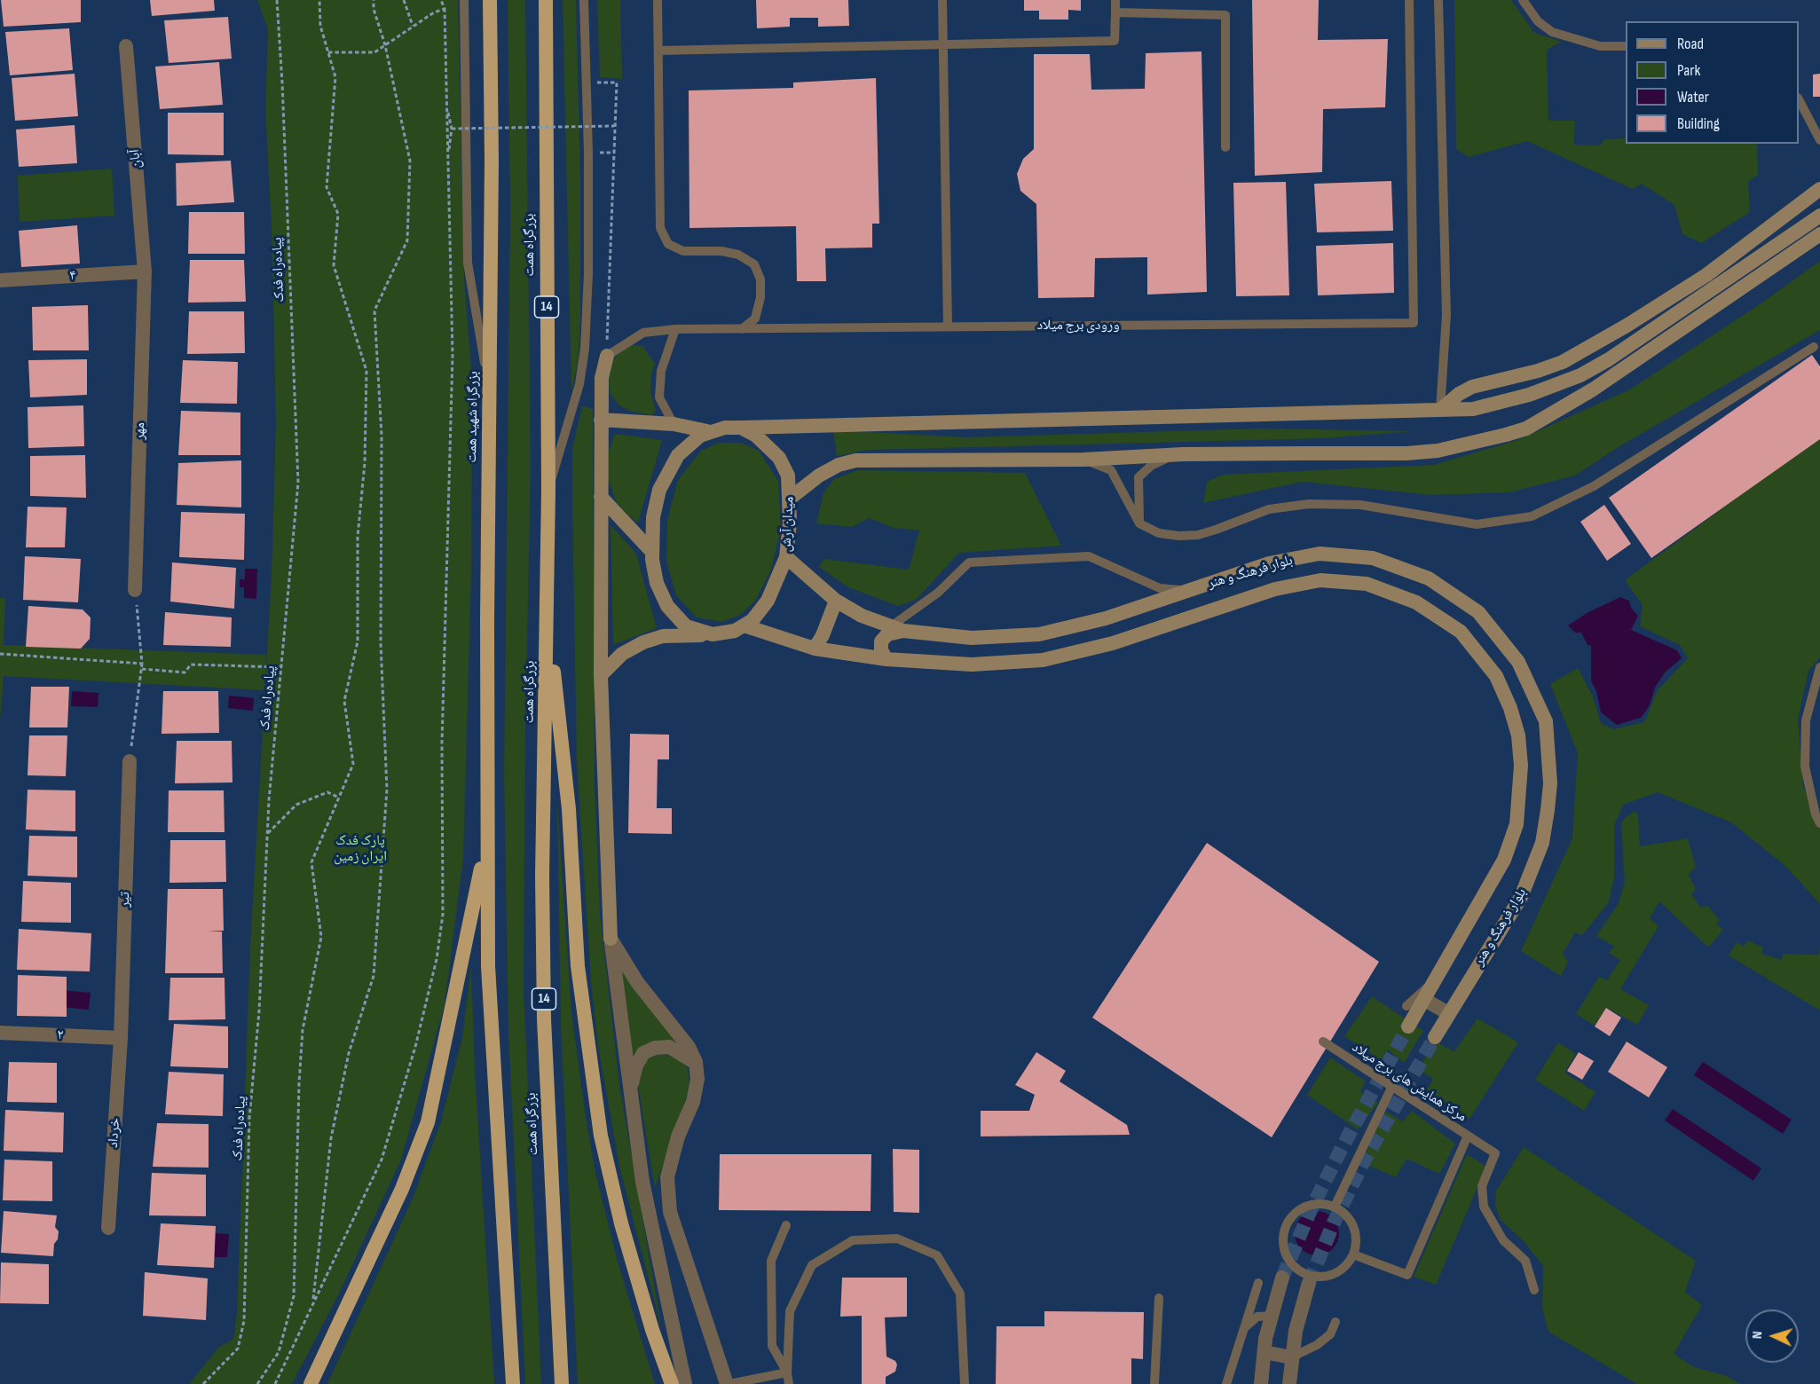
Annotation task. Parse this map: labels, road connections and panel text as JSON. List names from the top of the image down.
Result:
{
  "streets": {
    "highway": ["بزرگراه همت", "14", "بزرگراه شهید همت"],
    "main road": ["میدان آرش", "بلوار فرهنگ و هنر"],
    "street": [
      "آبان",
      "۴",
      "مهر",
      "تیر",
      "۲",
      "خرداد"
    ],
    "lane": ["ورودی برج میلاد", "مرکز همایش های برج میلاد"],
    "path": ["پیاده‌راه فدک"]
  },
  "crossings": [
    ["آبان", "۴"],
    ["آبان", "مهر"],
    ["۴", "مهر"],
    ["میدان آرش", "بلوار فرهنگ و هنر"],
    ["تیر", "۲"],
    ["تیر", "خرداد"],
    ["۲", "خرداد"]
  ],
  "parks": ["پارک فدک ایران زمین"],
  "legend": [
    "Road",
    "Park",
    "Water",
    "Building"
  ],
  "north": "left"
}
